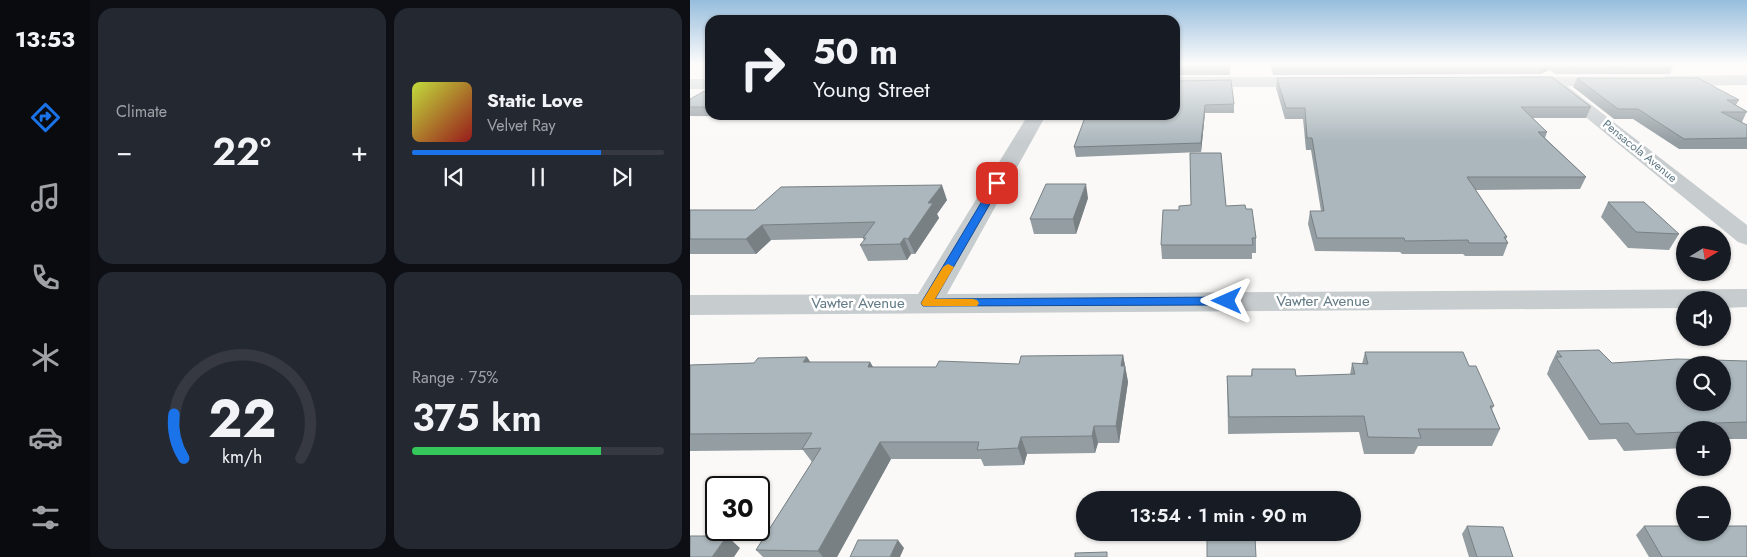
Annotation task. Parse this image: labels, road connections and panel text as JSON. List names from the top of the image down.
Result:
{
  "streets": {
    "street": ["Pensacola Avenue", "Vawter Avenue"]
  },
  "north": "right",
  "page": {
    "tabs": "13:53",
    "tile": [
      "Climate",
      ["Range · 75%", "375 km"]
    ],
    "turn": ["50 m", "Young Street"],
    "song": ["Static Love", "Velvet Ray"],
    "heat": ["−", "22°", "+"],
    "map_buttons": ["+", "−"],
    "limit": "30",
    "trip": "13:54 · 1 min · 90 m",
    "gauge": ["22", "km/h"]
  }
}
